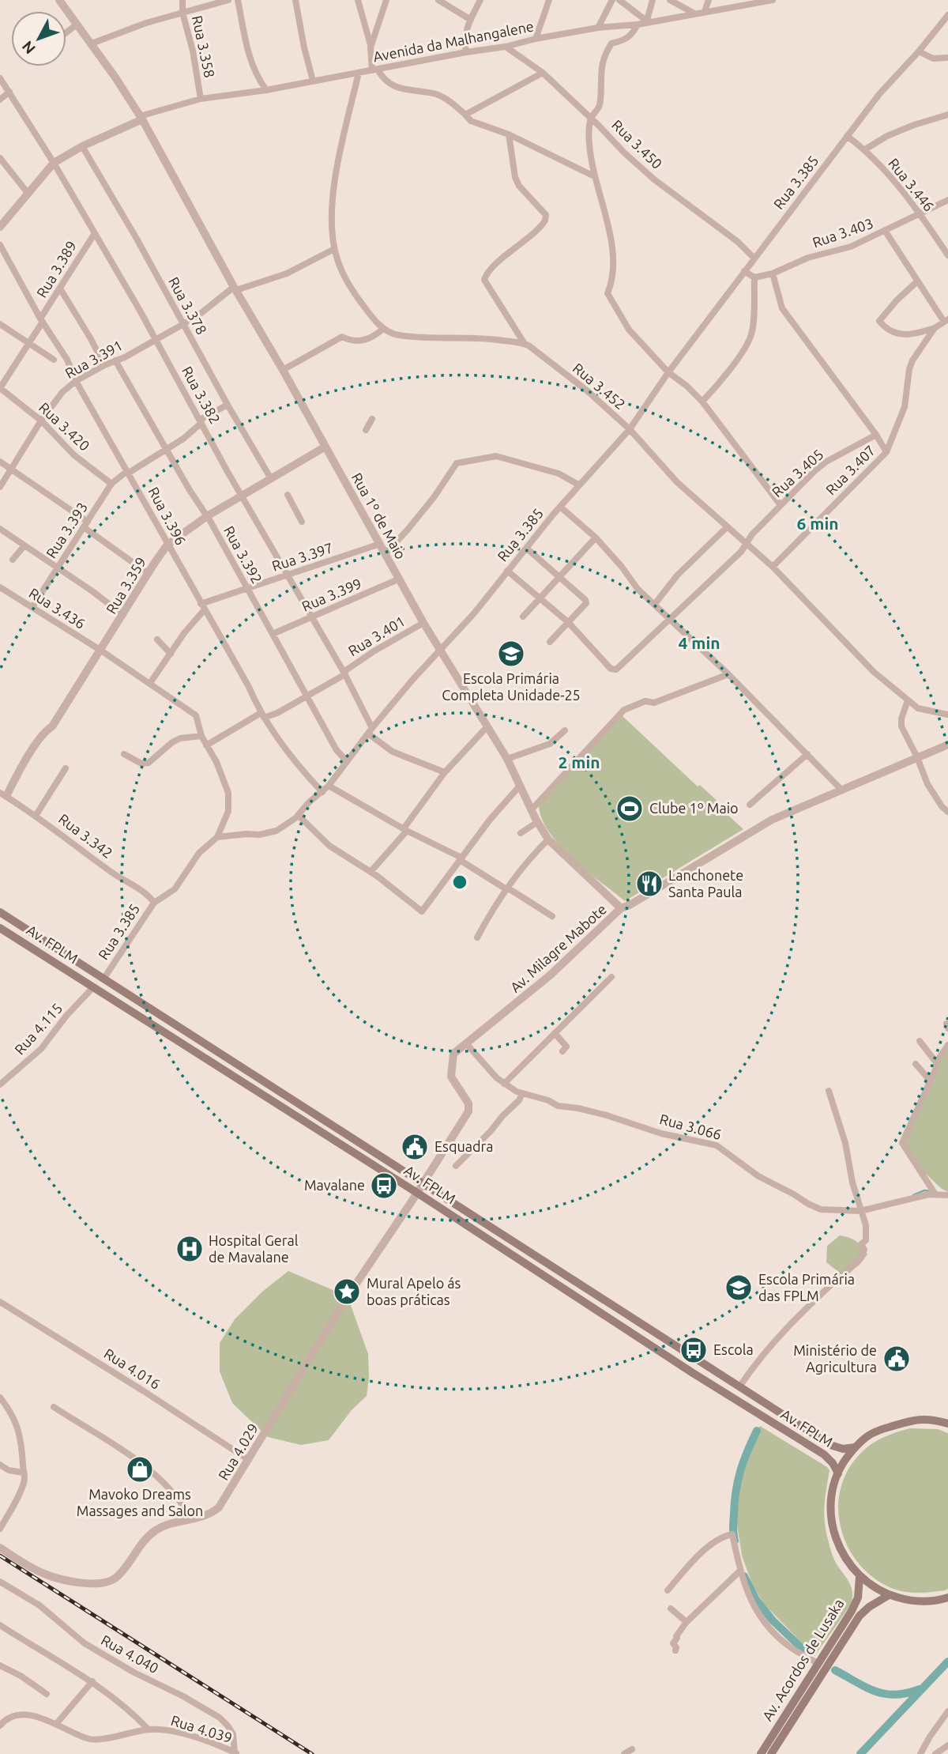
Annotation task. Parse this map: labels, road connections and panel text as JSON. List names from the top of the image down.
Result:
{
  "streets": {
    "main road": ["Av. FPLM", "Av. Acordos de Lusaka"],
    "street": [
      "Avenida da Malhangalene",
      "Rua 3.358",
      "Rua 3.450",
      "Rua 3.385",
      "Rua 3.446",
      "Rua 3.403",
      "Rua 3.389",
      "Rua 3.378",
      "Rua 3.391",
      "Rua 3.452",
      "Rua 3.382",
      "Rua 3.420",
      "Rua 3.407",
      "Rua 3.405",
      "Rua 3.396",
      "Rua 1º de Maio",
      "Rua 3.393",
      "Rua 3.392",
      "Rua 3.397",
      "Rua 3.359",
      "Rua 3.399",
      "Rua 3.436",
      "Rua 3.401",
      "Rua 3.342",
      "Av. Milagre Mabote",
      "Rua 4.115",
      "Rua 3.066",
      "Rua 4.016",
      "Rua 4.029",
      "Rua 4.040",
      "Rua 4.039"
    ]
  },
  "crossings": [
    ["Avenida da Malhangalene", "Rua 3.358"],
    ["Avenida da Malhangalene", "Rua 3.450"],
    ["Avenida da Malhangalene", "Rua 1º de Maio"],
    ["Rua 3.450", "Rua 3.385"],
    ["Rua 3.385", "Rua 3.446"],
    ["Rua 3.385", "Rua 3.452"],
    ["Rua 3.385", "Rua 3.382"],
    ["Rua 3.385", "Rua 3.396"],
    ["Rua 3.385", "Rua 1º de Maio"],
    ["Rua 3.385", "Rua 3.392"],
    ["Rua 3.385", "Rua 3.436"],
    ["Rua 3.385", "Rua 3.342"],
    ["Rua 3.385", "Av. FPLM"],
    ["Rua 3.446", "Rua 3.403"],
    ["Rua 3.389", "Rua 3.382"],
    ["Rua 3.389", "Rua 3.420"],
    ["Rua 3.389", "Rua 3.396"],
    ["Rua 3.378", "Rua 3.391"],
    ["Rua 3.378", "Rua 3.393"],
    ["Rua 3.378", "Rua 3.359"],
    ["Rua 3.391", "Rua 3.382"],
    ["Rua 3.391", "Rua 3.420"],
    ["Rua 3.391", "Rua 3.396"],
    ["Rua 3.391", "Rua 1º de Maio"],
    ["Rua 3.391", "Rua 3.392"],
    ["Rua 3.452", "Rua 3.407"],
    ["Rua 3.452", "Rua 3.405"],
    ["Rua 3.382", "Rua 3.393"],
    ["Rua 3.382", "Rua 3.397"],
    ["Rua 3.382", "Rua 3.359"],
    ["Rua 3.382", "Rua 3.399"],
    ["Rua 3.382", "Rua 3.401"],
    ["Rua 3.420", "Rua 3.393"],
    ["Rua 3.396", "Rua 3.393"],
    ["Rua 3.396", "Rua 3.397"],
    ["Rua 3.396", "Rua 3.359"],
    ["Rua 3.396", "Rua 3.401"],
    ["Rua 1º de Maio", "Rua 3.397"],
    ["Rua 1º de Maio", "Rua 3.359"],
    ["Rua 1º de Maio", "Rua 3.399"],
    ["Rua 1º de Maio", "Rua 3.401"],
    ["Rua 1º de Maio", "Av. Milagre Mabote"],
    ["Rua 3.393", "Rua 3.392"],
    ["Rua 3.393", "Rua 3.436"],
    ["Rua 3.392", "Rua 3.397"],
    ["Rua 3.392", "Rua 3.359"],
    ["Rua 3.392", "Rua 3.399"],
    ["Rua 3.392", "Rua 3.401"],
    ["Rua 3.359", "Rua 3.436"],
    ["Rua 3.359", "Rua 3.342"],
    ["Rua 3.436", "Rua 3.401"],
    ["Av. FPLM", "Av. Milagre Mabote"],
    ["Av. FPLM", "Rua 4.115"],
    ["Av. FPLM", "Rua 4.029"],
    ["Av. Milagre Mabote", "Rua 3.066"],
    ["Av. Milagre Mabote", "Rua 4.029"],
    ["Rua 4.016", "Rua 4.029"],
    ["Rua 4.040", "Rua 4.039"]
  ],
  "places": {
    "school or university": ["Escola Primária Completa Unidade-25", "Escola Primária das FPLM"],
    "sports": ["Clube 1º Maio"],
    "restaurant": ["Lanchonete Santa Paula"],
    "public building": ["Esquadra", "Ministério de Agricultura"],
    "bus stop": ["Mavalane", "Escola"],
    "hospital": ["Hospital Geral de Mavalane"],
    "place": ["Mural Apelo ás boas práticas"],
    "shop": ["Mavoko Dreams Massages and Salon"]
  },
  "north": "bottom left",
  "rings": ["6 min", "4 min", "2 min"]
}
